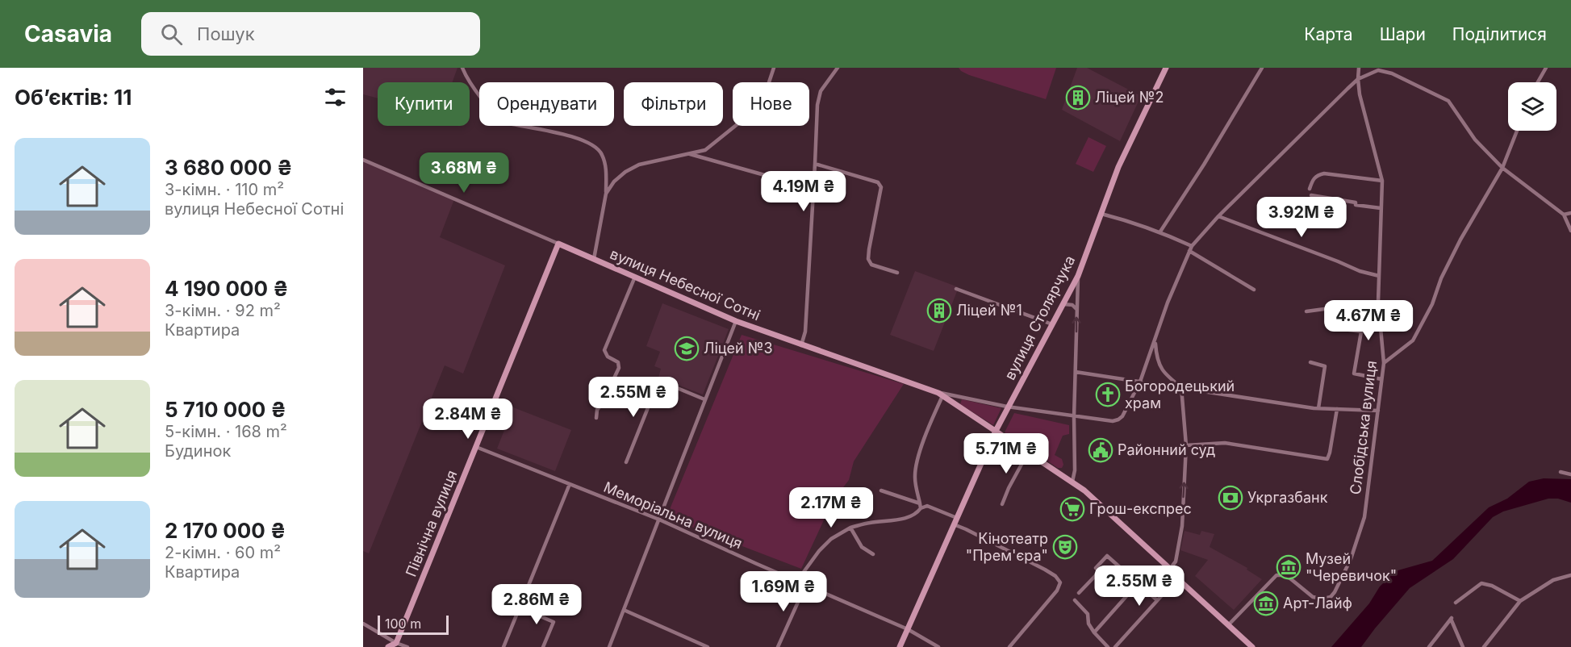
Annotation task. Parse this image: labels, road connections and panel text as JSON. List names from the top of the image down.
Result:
{
  "streets": {
    "street": [
      "вулиця Небесної Сотні",
      "вулиця Столярчука",
      "Слобідська вулиця",
      "Меморіальна вулиця",
      "Північна вулиця"
    ]
  },
  "crossings": [
    ["вулиця Небесної Сотні", "вулиця Столярчука"],
    ["вулиця Небесної Сотні", "Слобідська вулиця"],
    ["вулиця Небесної Сотні", "Північна вулиця"],
    ["вулиця Столярчука", "Меморіальна вулиця"],
    ["Меморіальна вулиця", "Північна вулиця"]
  ],
  "places": {
    "building": ["Ліцей №2", "Ліцей №1"],
    "school or university": ["Ліцей №3"],
    "church": ["Богородецький храм"],
    "public building": ["Районний суд"],
    "bank": ["Укргазбанк"],
    "supermarket": ["Грош-експрес"],
    "theatre": ["Кінотеатр \"Прем'єра\""],
    "museum": ["Музей \"Черевичок\"", "Арт-Лайф"]
  },
  "scale_bar": "100 m",
  "page": {
    "header": "Casavia",
    "search": "Пошук",
    "nav": ["Карта", "Шари", "Поділитися"],
    "heading": "Об’єктів: 11",
    "chip": [
      "Купити",
      "Орендувати",
      "Фільтри",
      "Нове"
    ],
    "list": [
      {
        "name": "3 680 000 ₴",
        "note": "3-кімн. · 110 m² · вулиця Небесної Сотні"
      },
      {
        "name": "4 190 000 ₴",
        "note": "3-кімн. · 92 m² · Квартира"
      },
      {
        "name": "5 710 000 ₴",
        "note": "5-кімн. · 168 m² · Будинок"
      },
      {
        "name": "2 170 000 ₴",
        "note": "2-кімн. · 60 m² · Квартира"
      }
    ],
    "price": [
      "3.68M ₴",
      "4.19M ₴",
      "3.92M ₴",
      "4.67M ₴",
      "2.55M ₴",
      "2.84M ₴",
      "5.71M ₴",
      "2.17M ₴",
      "2.55M ₴",
      "1.69M ₴",
      "2.86M ₴"
    ],
    "scale": "100 m"
  }
}
